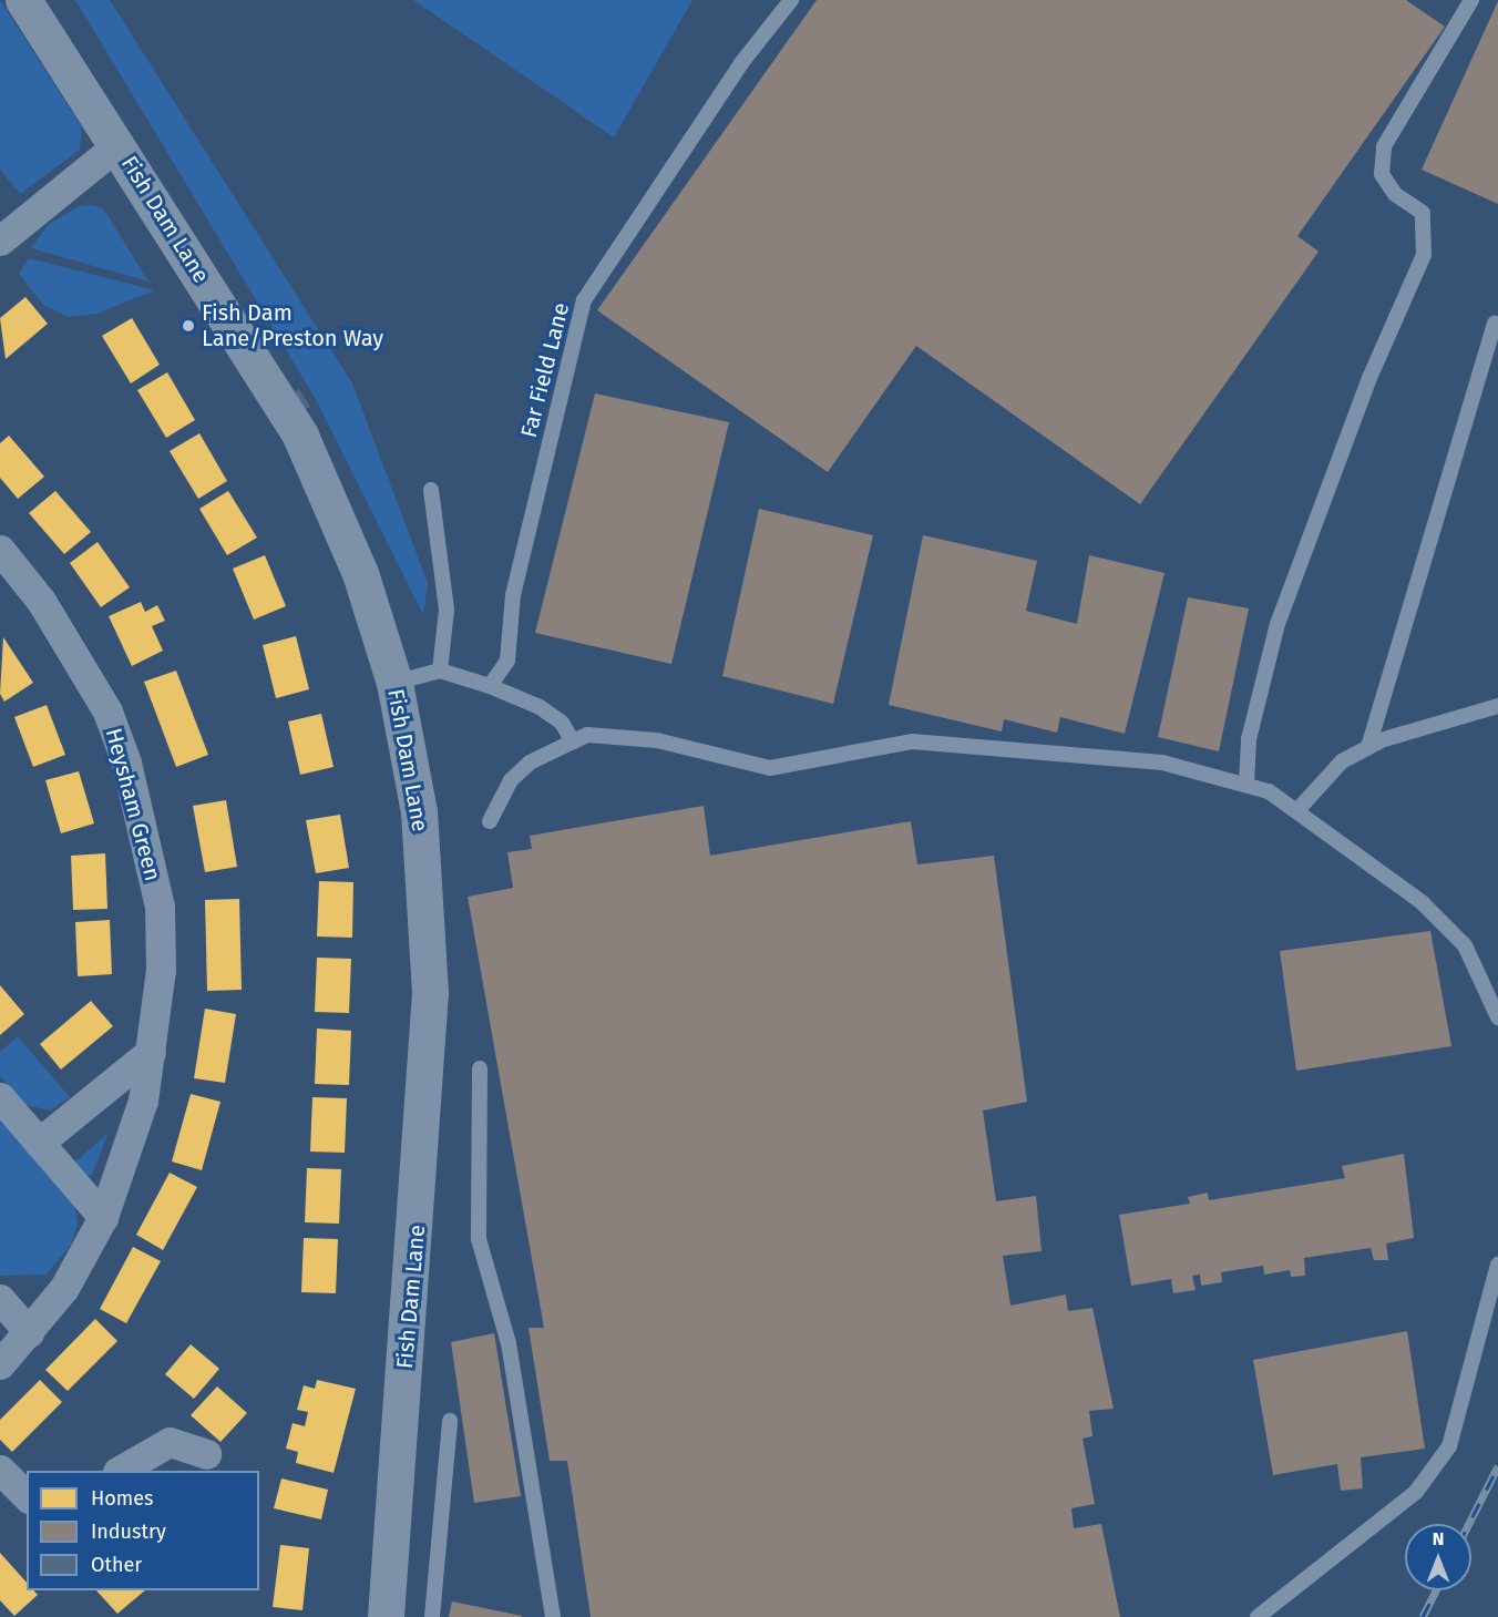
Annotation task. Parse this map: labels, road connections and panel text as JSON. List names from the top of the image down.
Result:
{
  "streets": {
    "street": ["Fish Dam Lane", "Heysham Green"],
    "lane": ["Far Field Lane"]
  },
  "places": ["Fish Dam Lane/Preston Way"],
  "legend": ["Homes", "Industry", "Other"],
  "north": "top"
}
